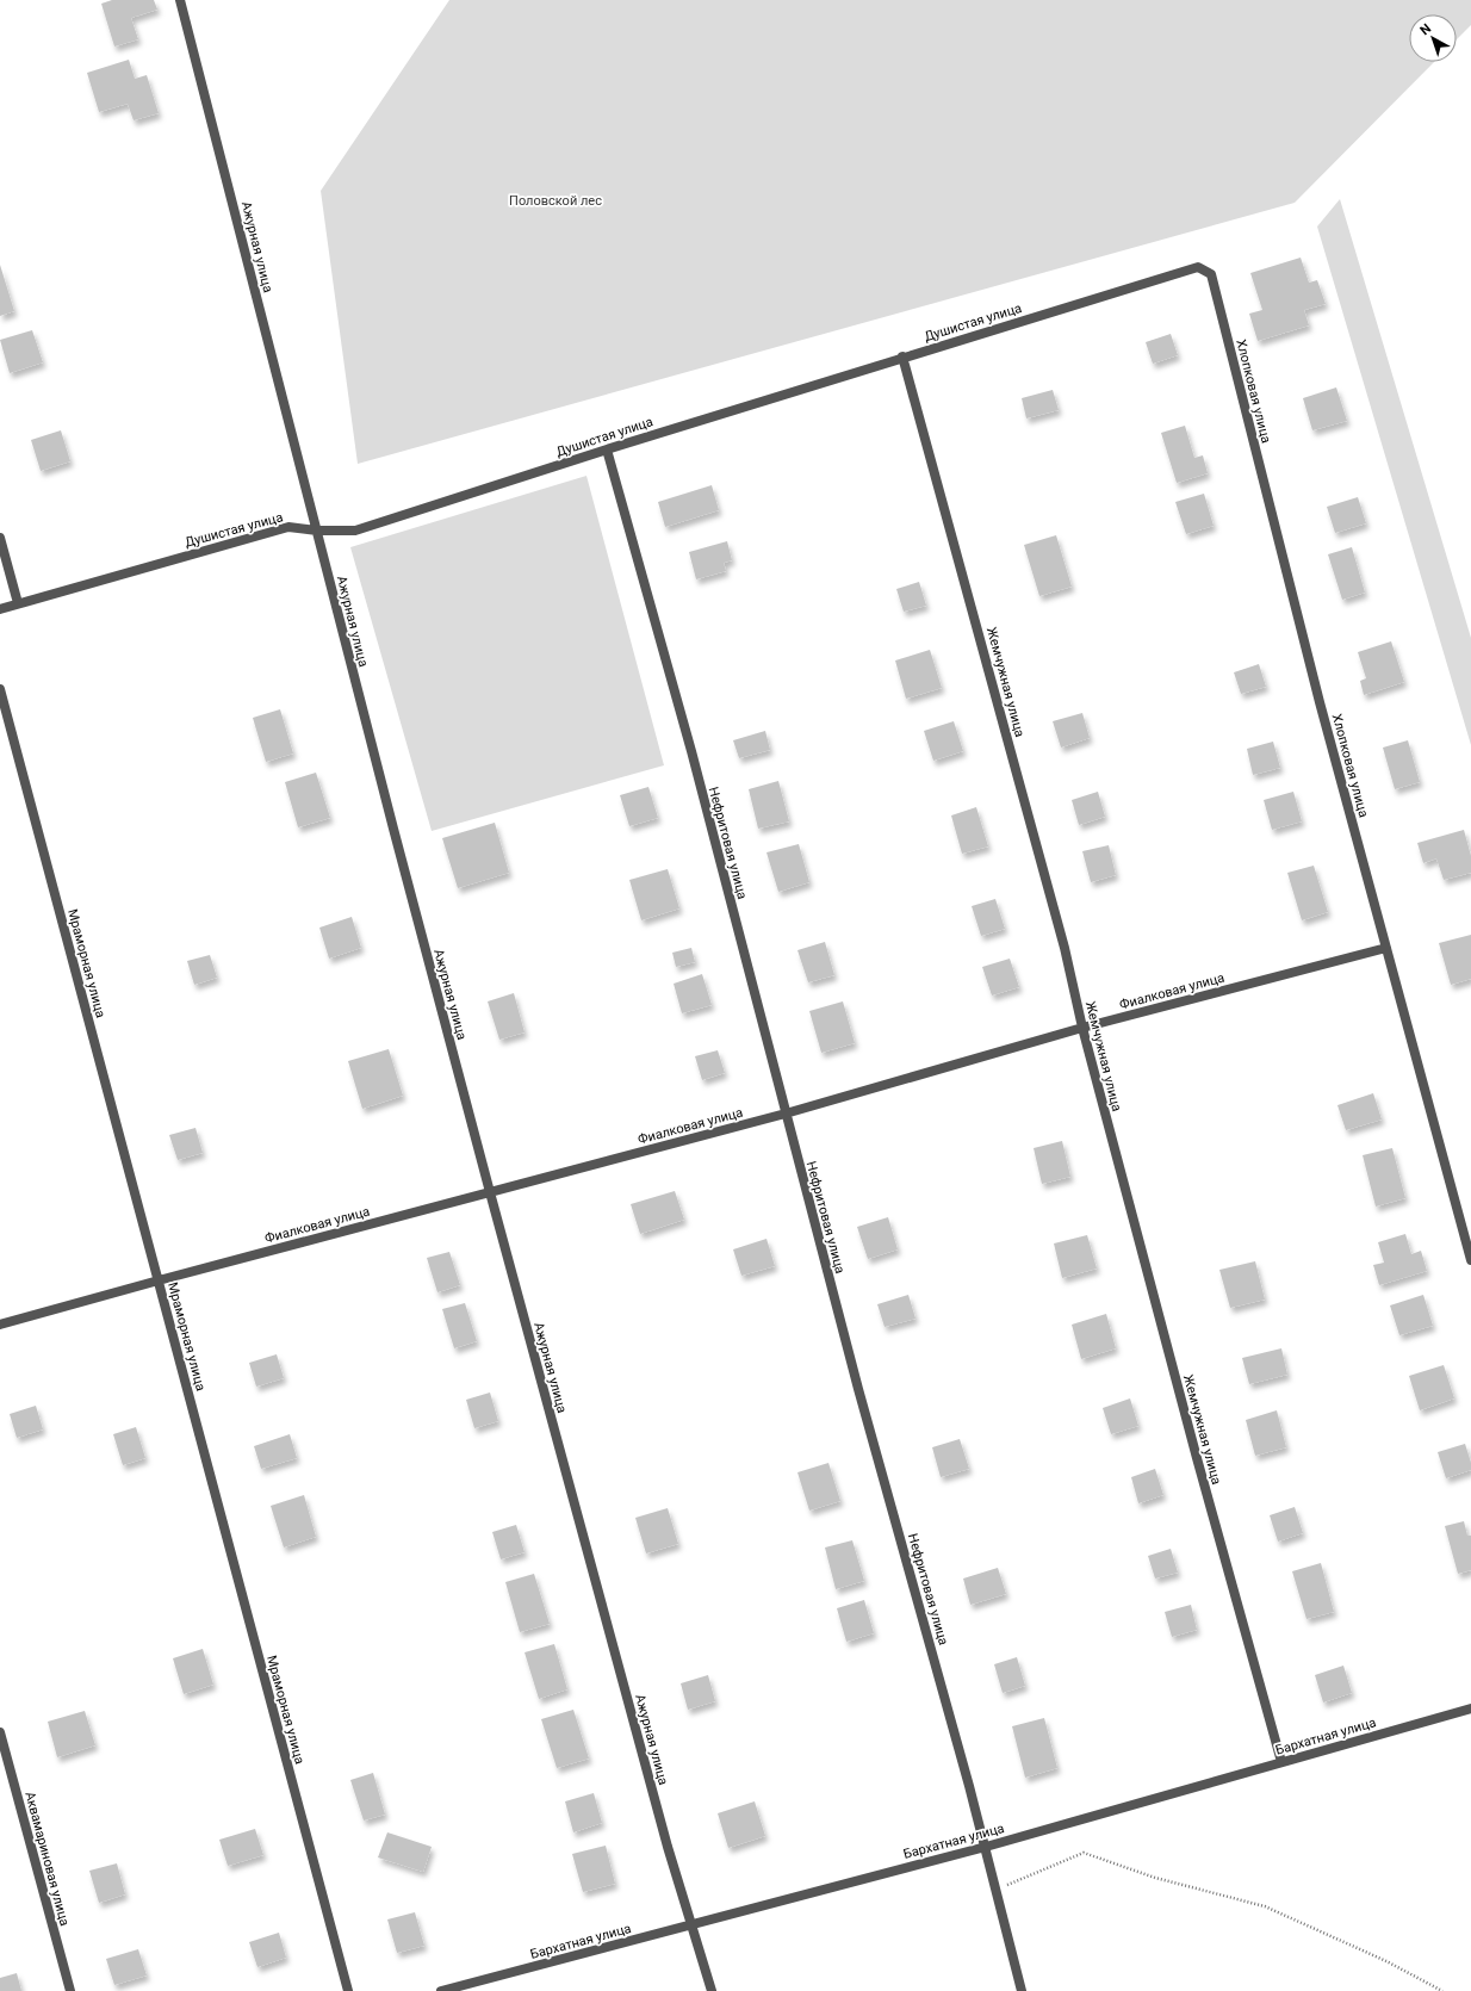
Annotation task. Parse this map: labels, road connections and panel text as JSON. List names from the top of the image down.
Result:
{
  "streets": {
    "street": [
      "Ажурная улица",
      "Душистая улица",
      "Хлопковая улица",
      "Жемчужная улица",
      "Нефритовая улица",
      "Мраморная улица",
      "Фиалковая улица",
      "Бархатная улица",
      "Аквамариновая улица"
    ]
  },
  "crossings": [
    ["Ажурная улица", "Душистая улица"],
    ["Ажурная улица", "Фиалковая улица"],
    ["Ажурная улица", "Бархатная улица"],
    ["Душистая улица", "Хлопковая улица"],
    ["Душистая улица", "Жемчужная улица"],
    ["Душистая улица", "Нефритовая улица"],
    ["Хлопковая улица", "Фиалковая улица"],
    ["Жемчужная улица", "Фиалковая улица"],
    ["Жемчужная улица", "Бархатная улица"],
    ["Нефритовая улица", "Фиалковая улица"],
    ["Нефритовая улица", "Бархатная улица"],
    ["Мраморная улица", "Фиалковая улица"]
  ],
  "parks": ["Половской лес"],
  "north": "top left"
}
